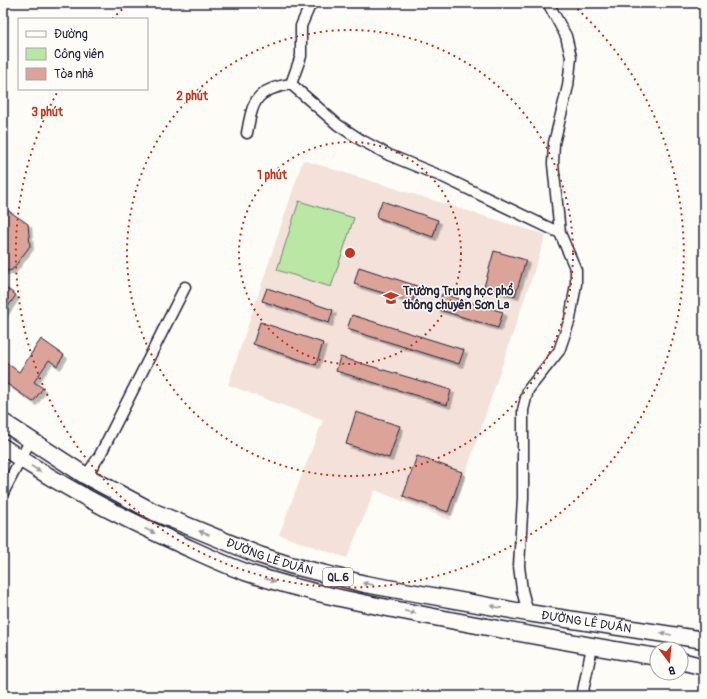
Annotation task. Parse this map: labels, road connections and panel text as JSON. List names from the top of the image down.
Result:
{
  "streets": {
    "main road": ["ĐƯỜNG LÊ DUẨN", "QL.6"]
  },
  "places": {
    "school or university": ["Trường Trung học phổ thông chuyên Sơn La"]
  },
  "legend": ["Đường", "Công viên", "Tòa nhà"],
  "north": "bottom",
  "rings": ["2 phút", "3 phút", "1 phút"]
}
